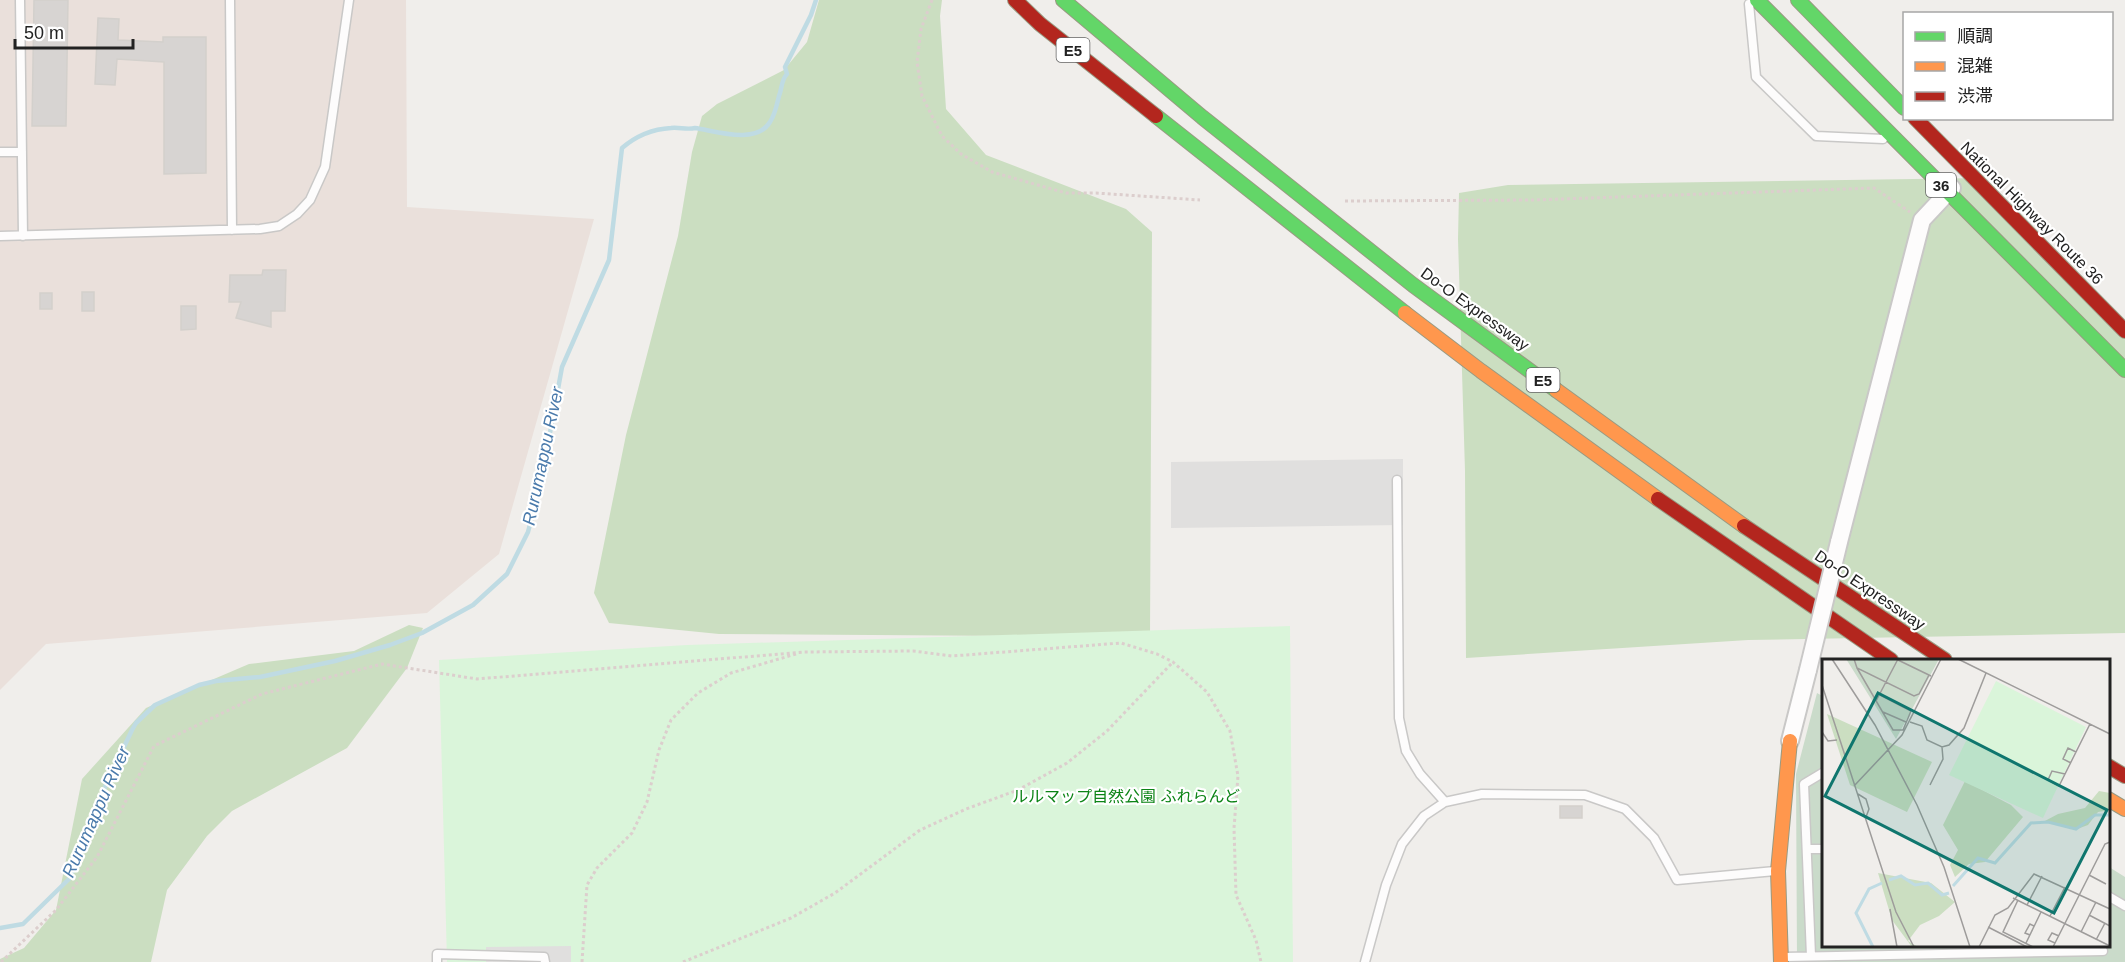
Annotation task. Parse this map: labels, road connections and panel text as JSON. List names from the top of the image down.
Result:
{
  "streets": {
    "main road": [
      "E5",
      "36",
      "National Highway Route 36",
      "Do-O Expressway"
    ]
  },
  "water": ["Rurumappu River"],
  "parks": ["ルルマップ自然公園 ふれらんど"],
  "legend": ["順調", "混雑", "渋滞"],
  "scale_bar": "50 m"
}
